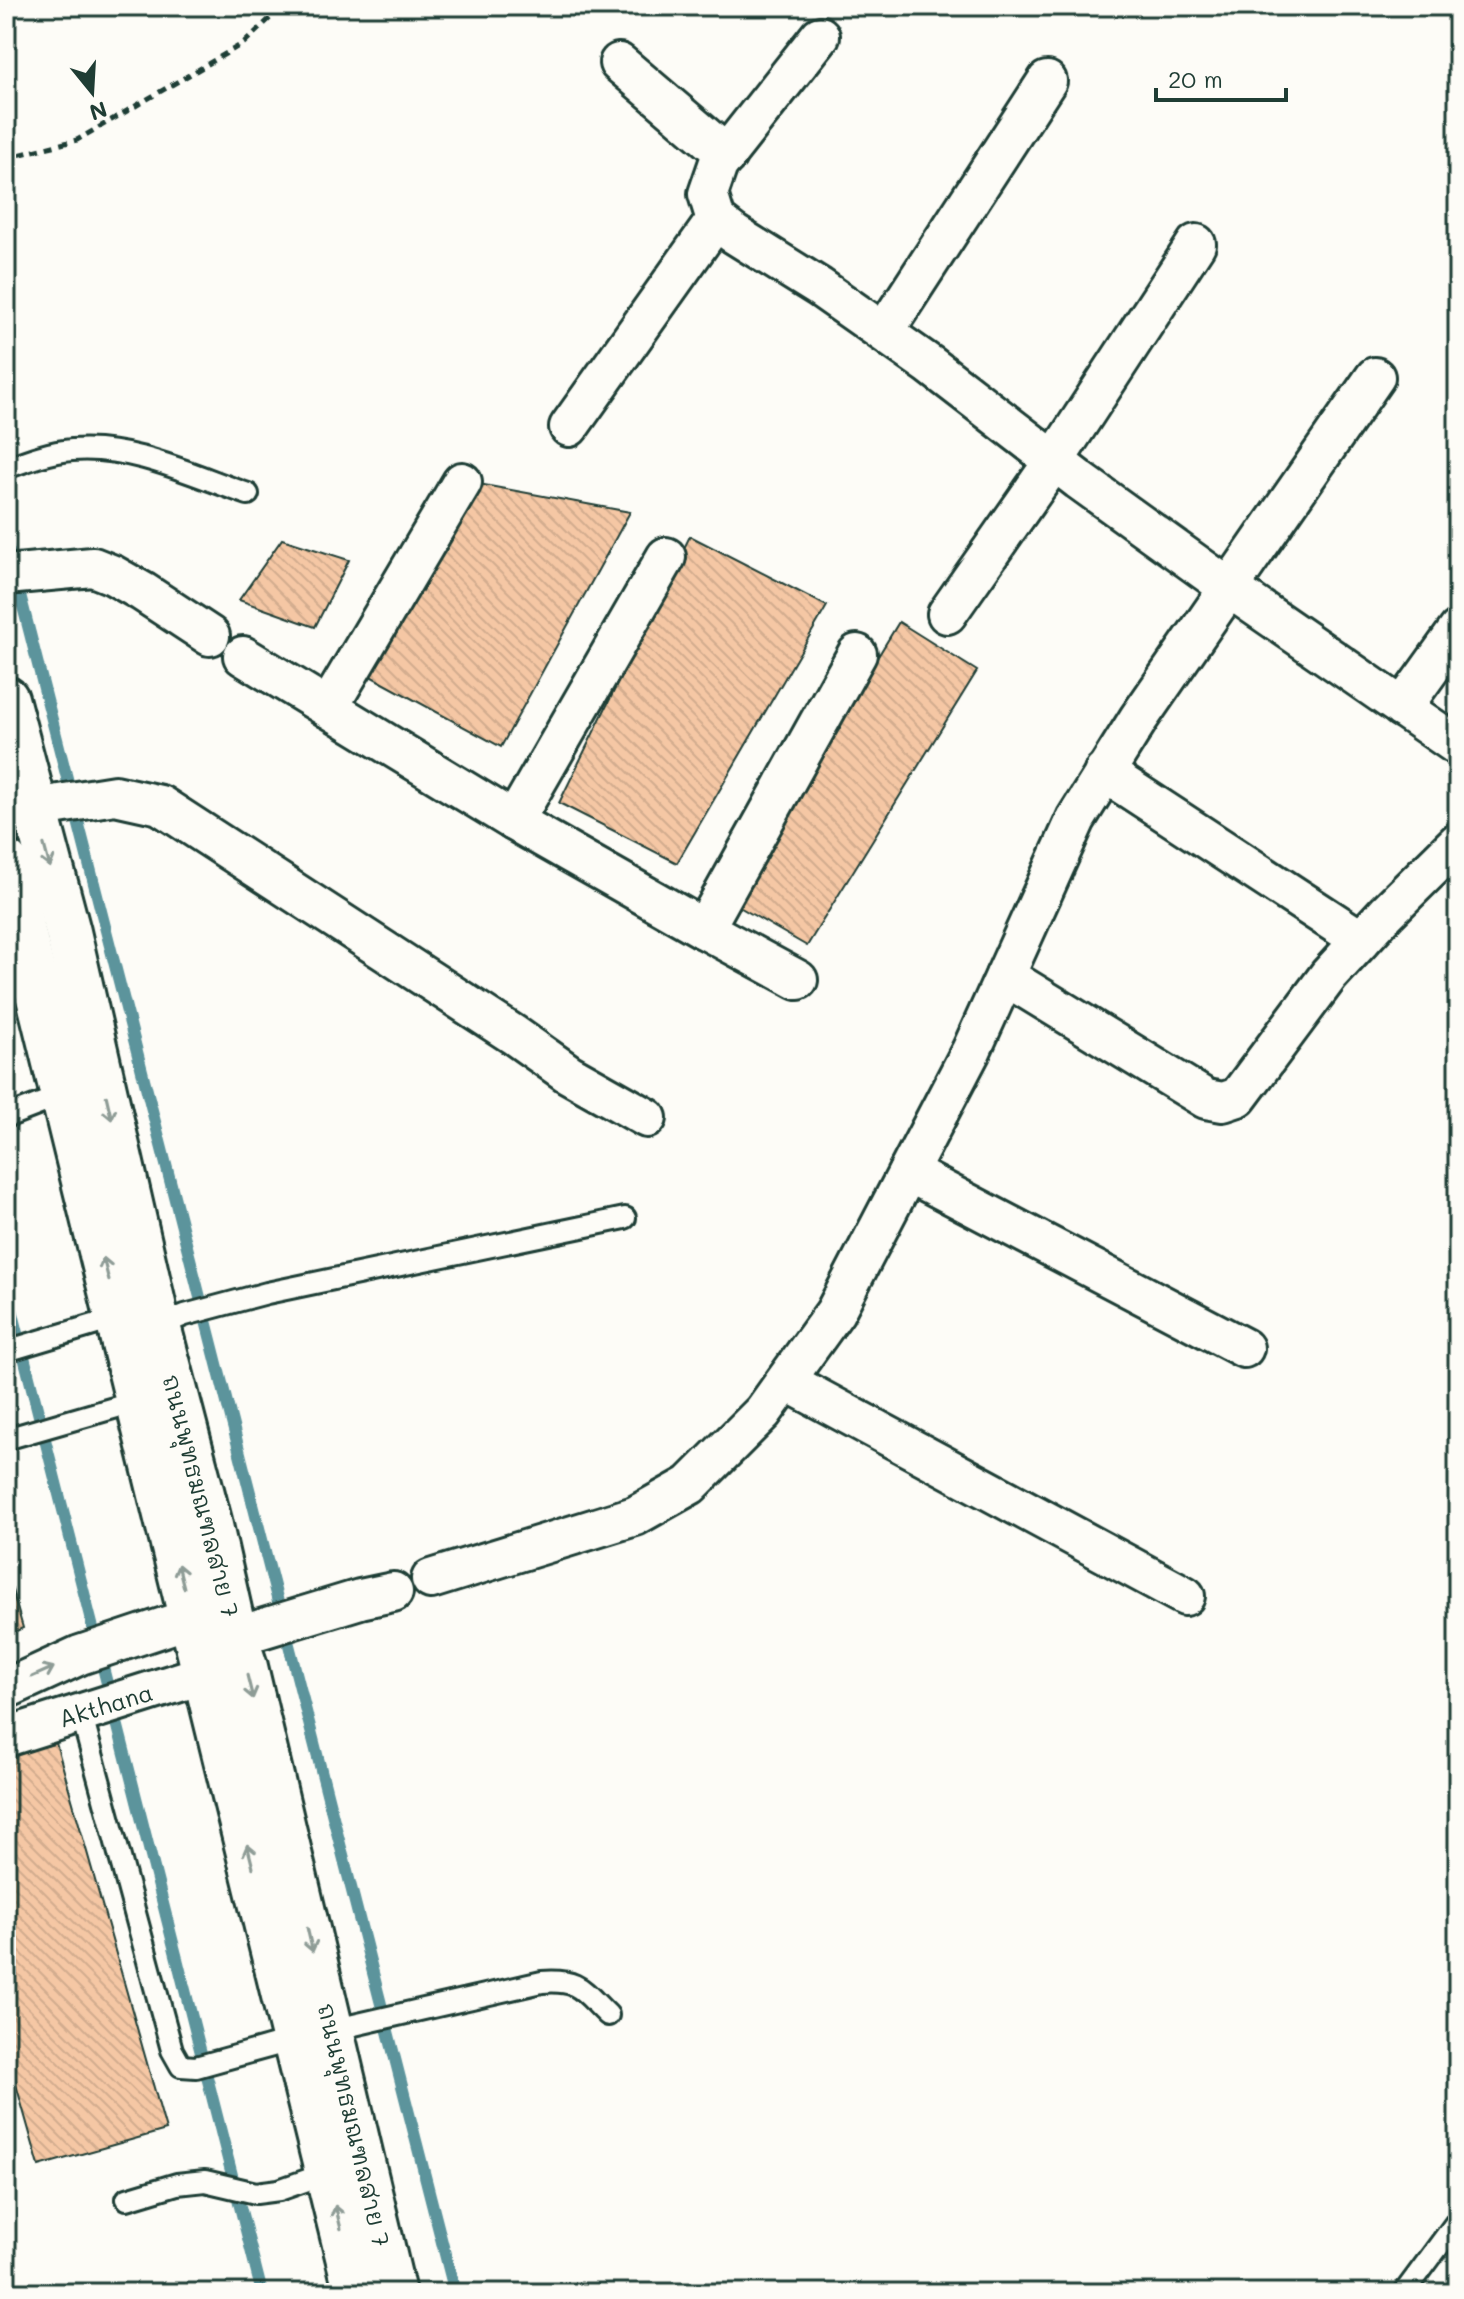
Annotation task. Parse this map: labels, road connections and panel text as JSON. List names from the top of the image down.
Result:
{
  "streets": {
    "main road": ["ถนนพุทธมณฑลสาย 7"],
    "street": ["Akthana"]
  },
  "crossings": [
    ["ถนนพุทธมณฑลสาย 7", "Akthana"]
  ],
  "scale_bar": "20 m",
  "north": "bottom"
}
